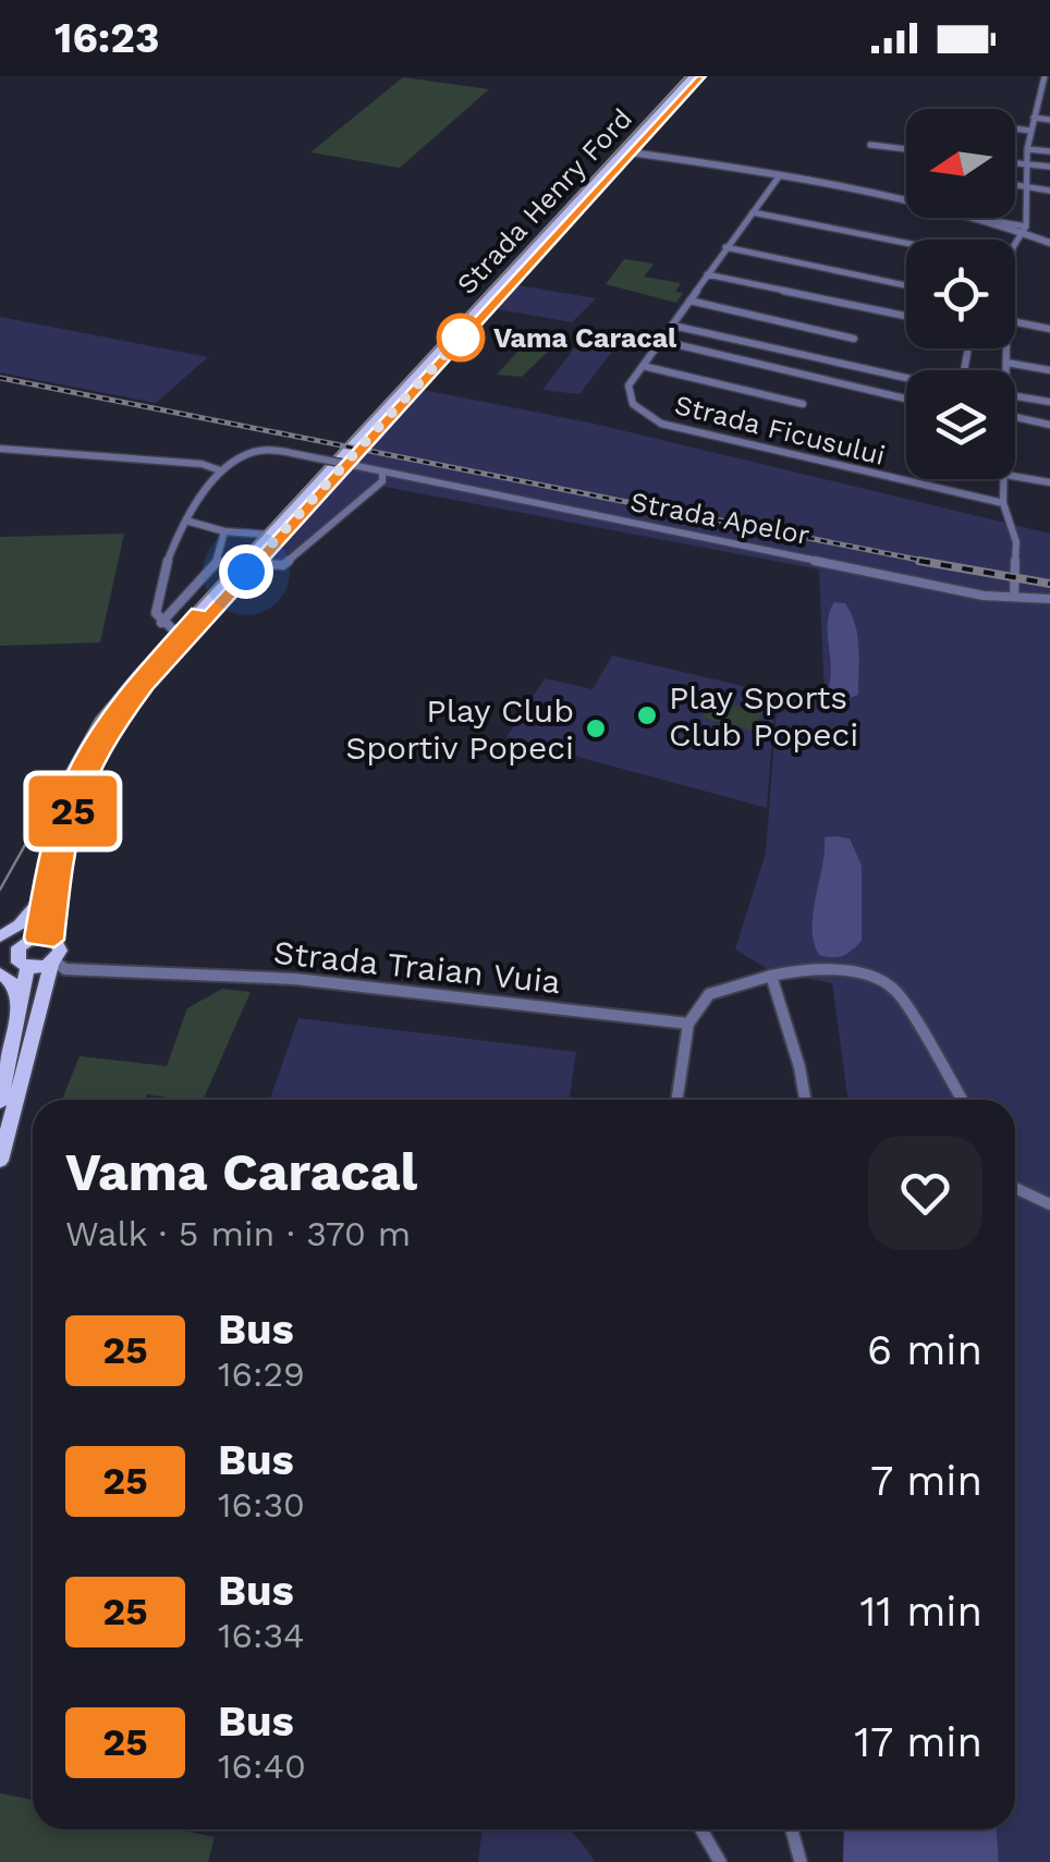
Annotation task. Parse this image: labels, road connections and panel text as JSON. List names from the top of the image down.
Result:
{
  "streets": {
    "main road": ["Strada Henry Ford"],
    "street": ["Strada Ficusului", "Strada Apelor", "Strada Traian Vuia"]
  },
  "crossings": [
    ["Strada Henry Ford", "Strada Traian Vuia"]
  ],
  "places": ["Vama Caracal", "Play Sports Club Popeci", "Play Club Sportiv Popeci"],
  "lines": ["bus line 25"],
  "north": "left",
  "page": {
    "status": "16:23",
    "on_map": "25",
    "heading": ["Vama Caracal", "Walk · 5 min · 370 m"],
    "list": [
      {
        "mark": "25",
        "name": "Bus",
        "note": "16:29",
        "value": "6 min"
      },
      {
        "mark": "25",
        "name": "Bus",
        "note": "16:30",
        "value": "7 min"
      },
      {
        "mark": "25",
        "name": "Bus",
        "note": "16:34",
        "value": "11 min"
      },
      {
        "mark": "25",
        "name": "Bus",
        "note": "16:40",
        "value": "17 min"
      }
    ]
  }
}
